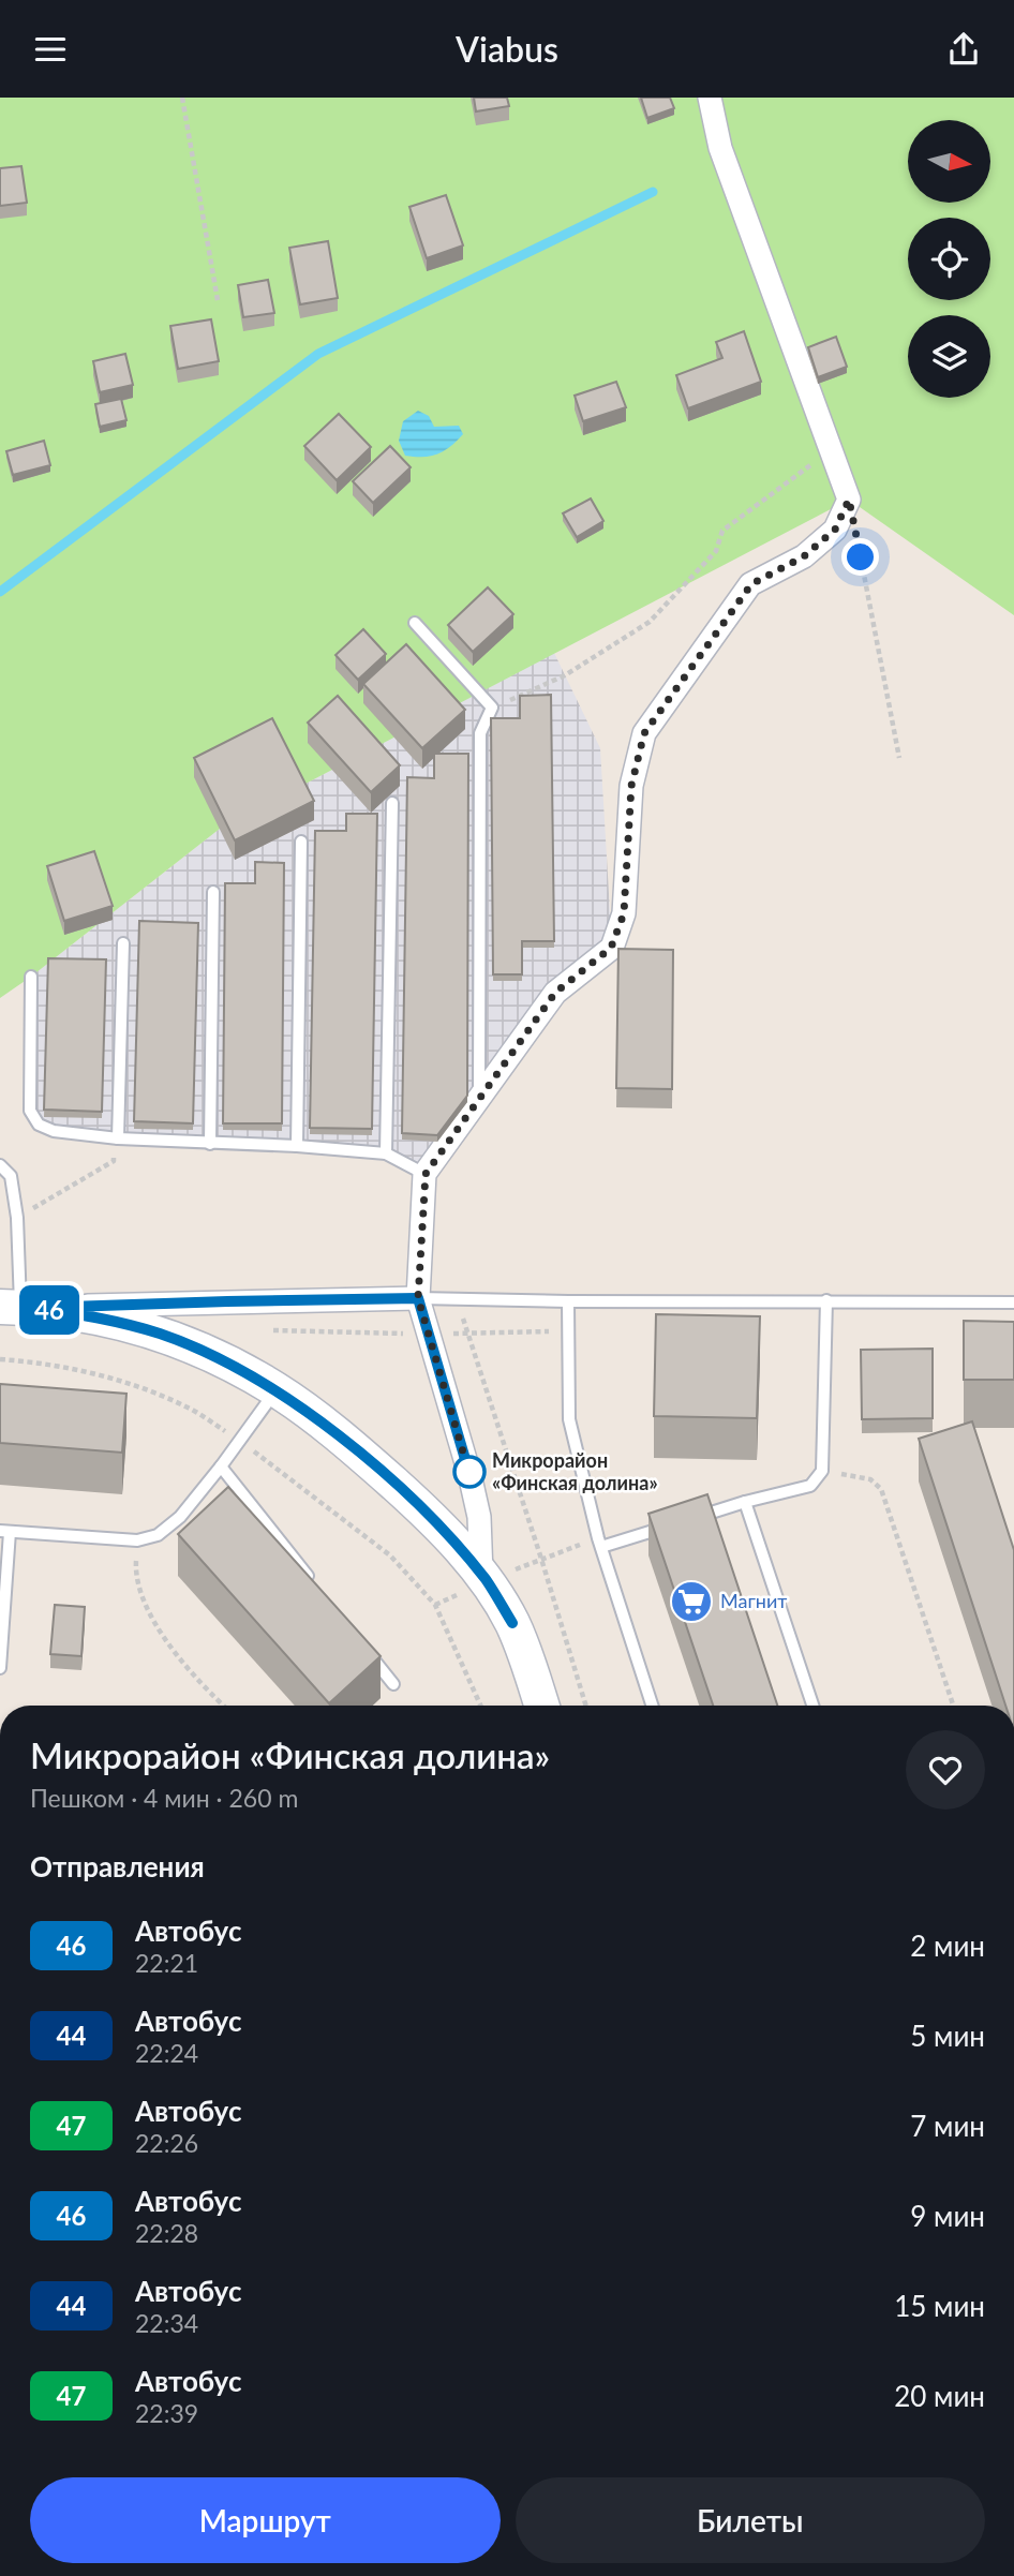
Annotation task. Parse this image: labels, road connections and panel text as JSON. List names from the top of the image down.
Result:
{
  "places": {
    "other": ["Микрорайон «Финская долина»"],
    "supermarket": ["Магнит"]
  },
  "lines": ["bus line 46"],
  "north": "right",
  "page": {
    "header": "Viabus",
    "on_map": "46",
    "heading": [
      ["Микрорайон «Финская долина»", "Пешком · 4 мин · 260 m"],
      "Отправления"
    ],
    "list": [
      {
        "mark": "46",
        "name": "Автобус",
        "note": "22:21",
        "value": "2 мин"
      },
      {
        "mark": "44",
        "name": "Автобус",
        "note": "22:24",
        "value": "5 мин"
      },
      {
        "mark": "47",
        "name": "Автобус",
        "note": "22:26",
        "value": "7 мин"
      },
      {
        "mark": "46",
        "name": "Автобус",
        "note": "22:28",
        "value": "9 мин"
      },
      {
        "mark": "44",
        "name": "Автобус",
        "note": "22:34",
        "value": "15 мин"
      },
      {
        "mark": "47",
        "name": "Автобус",
        "note": "22:39",
        "value": "20 мин"
      }
    ],
    "buttons": ["Маршрут", "Билеты"]
  }
}
